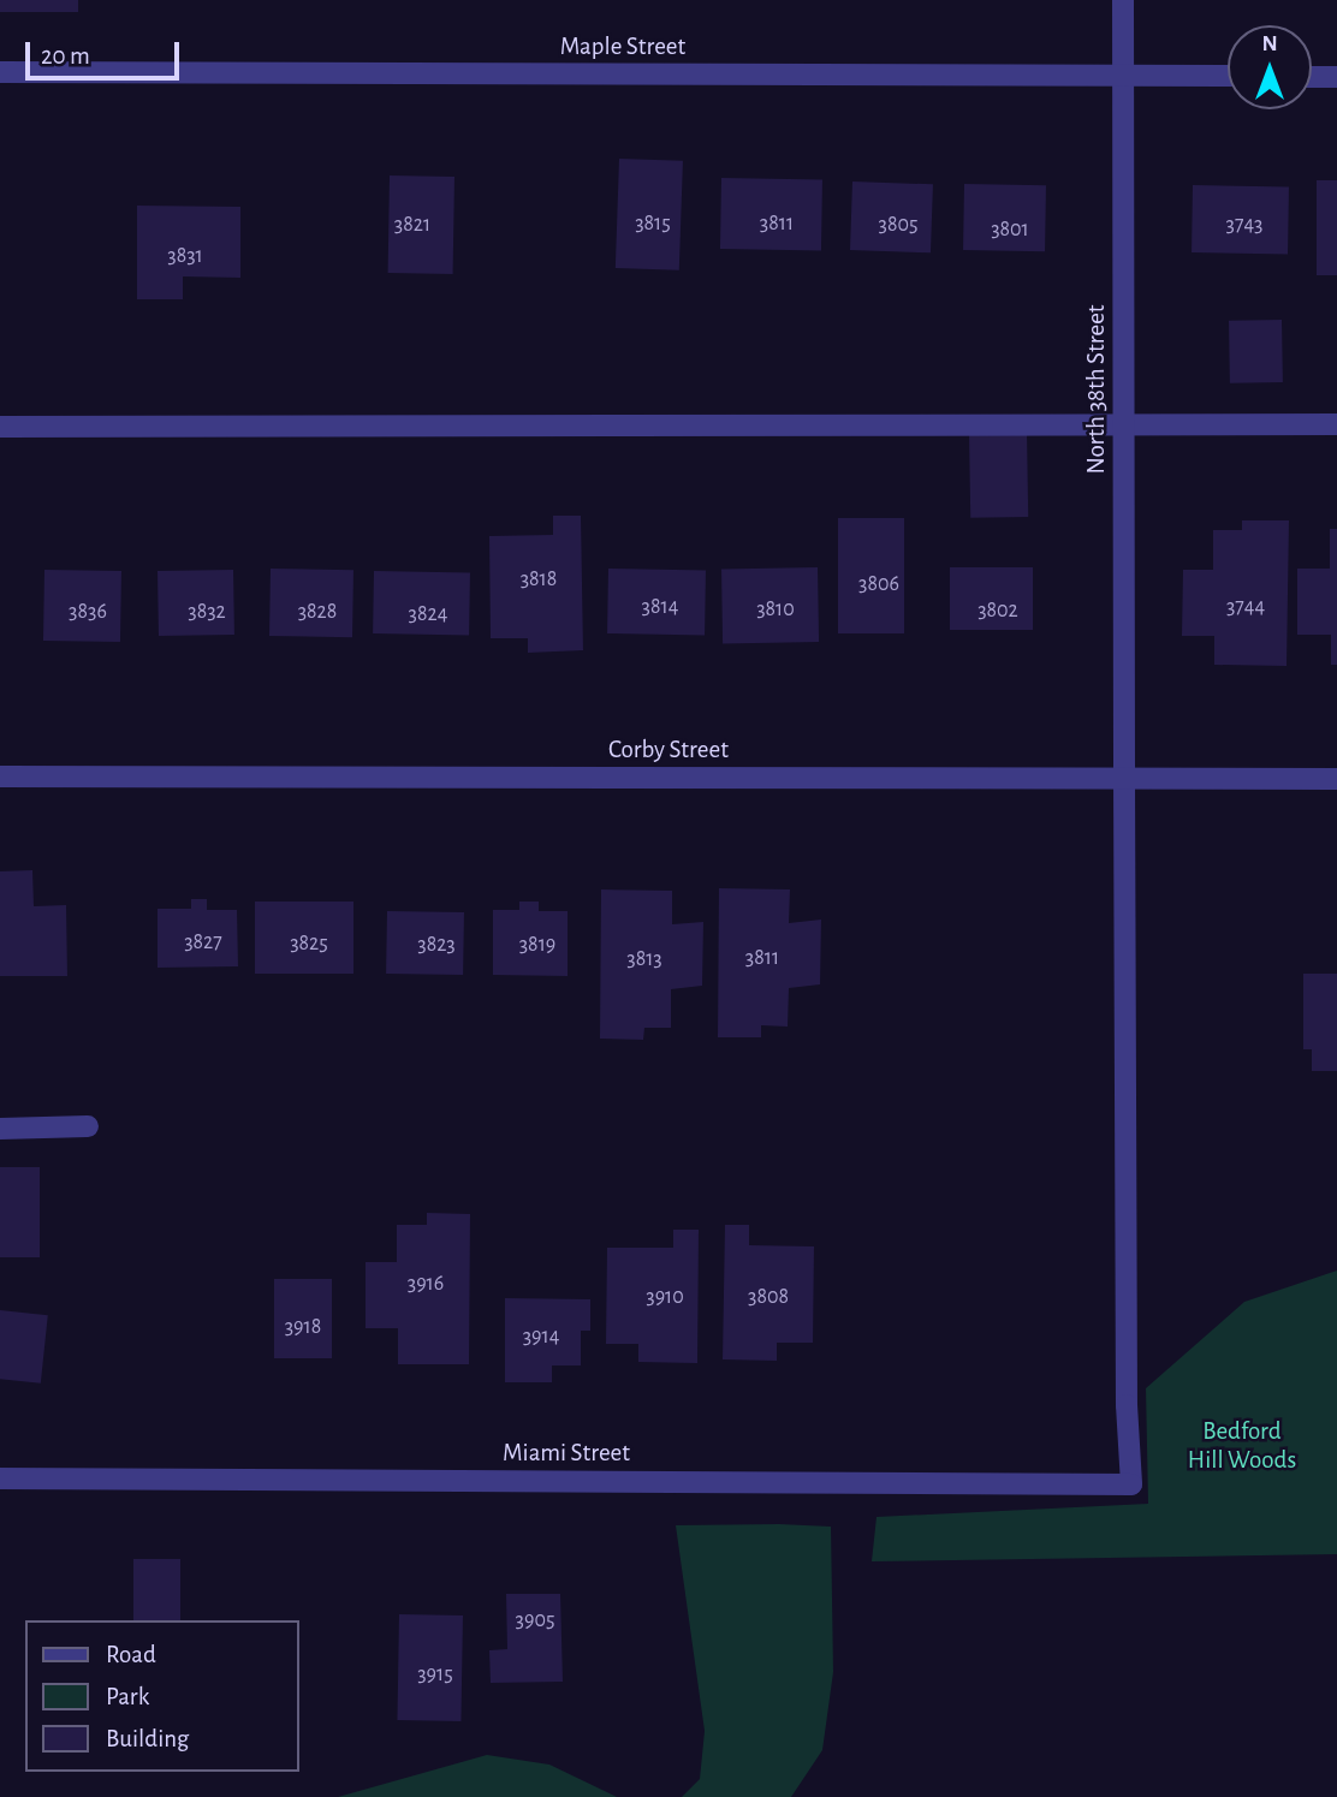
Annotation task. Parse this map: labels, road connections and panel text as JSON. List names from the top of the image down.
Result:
{
  "streets": {
    "street": [
      "Maple Street",
      "North 38th Street",
      "Corby Street",
      "Miami Street"
    ]
  },
  "crossings": [
    ["Maple Street", "North 38th Street"],
    ["North 38th Street", "Corby Street"],
    ["North 38th Street", "Miami Street"]
  ],
  "parks": ["Bedford Hill Woods"],
  "house_numbers": [
    "3815",
    "3811",
    "3821",
    "3805",
    "3743",
    "3801",
    "3831",
    "3818",
    "3806",
    "3814",
    "3744",
    "3810",
    "3802",
    "3836",
    "3832",
    "3828",
    "3824",
    "3827",
    "3825",
    "3823",
    "3819",
    "3811",
    "3813",
    "3916",
    "3910",
    "3808",
    "3918",
    "3914",
    "3905",
    "3915"
  ],
  "legend": ["Road", "Park", "Building"],
  "scale_bar": "20 m",
  "north": "top"
}
